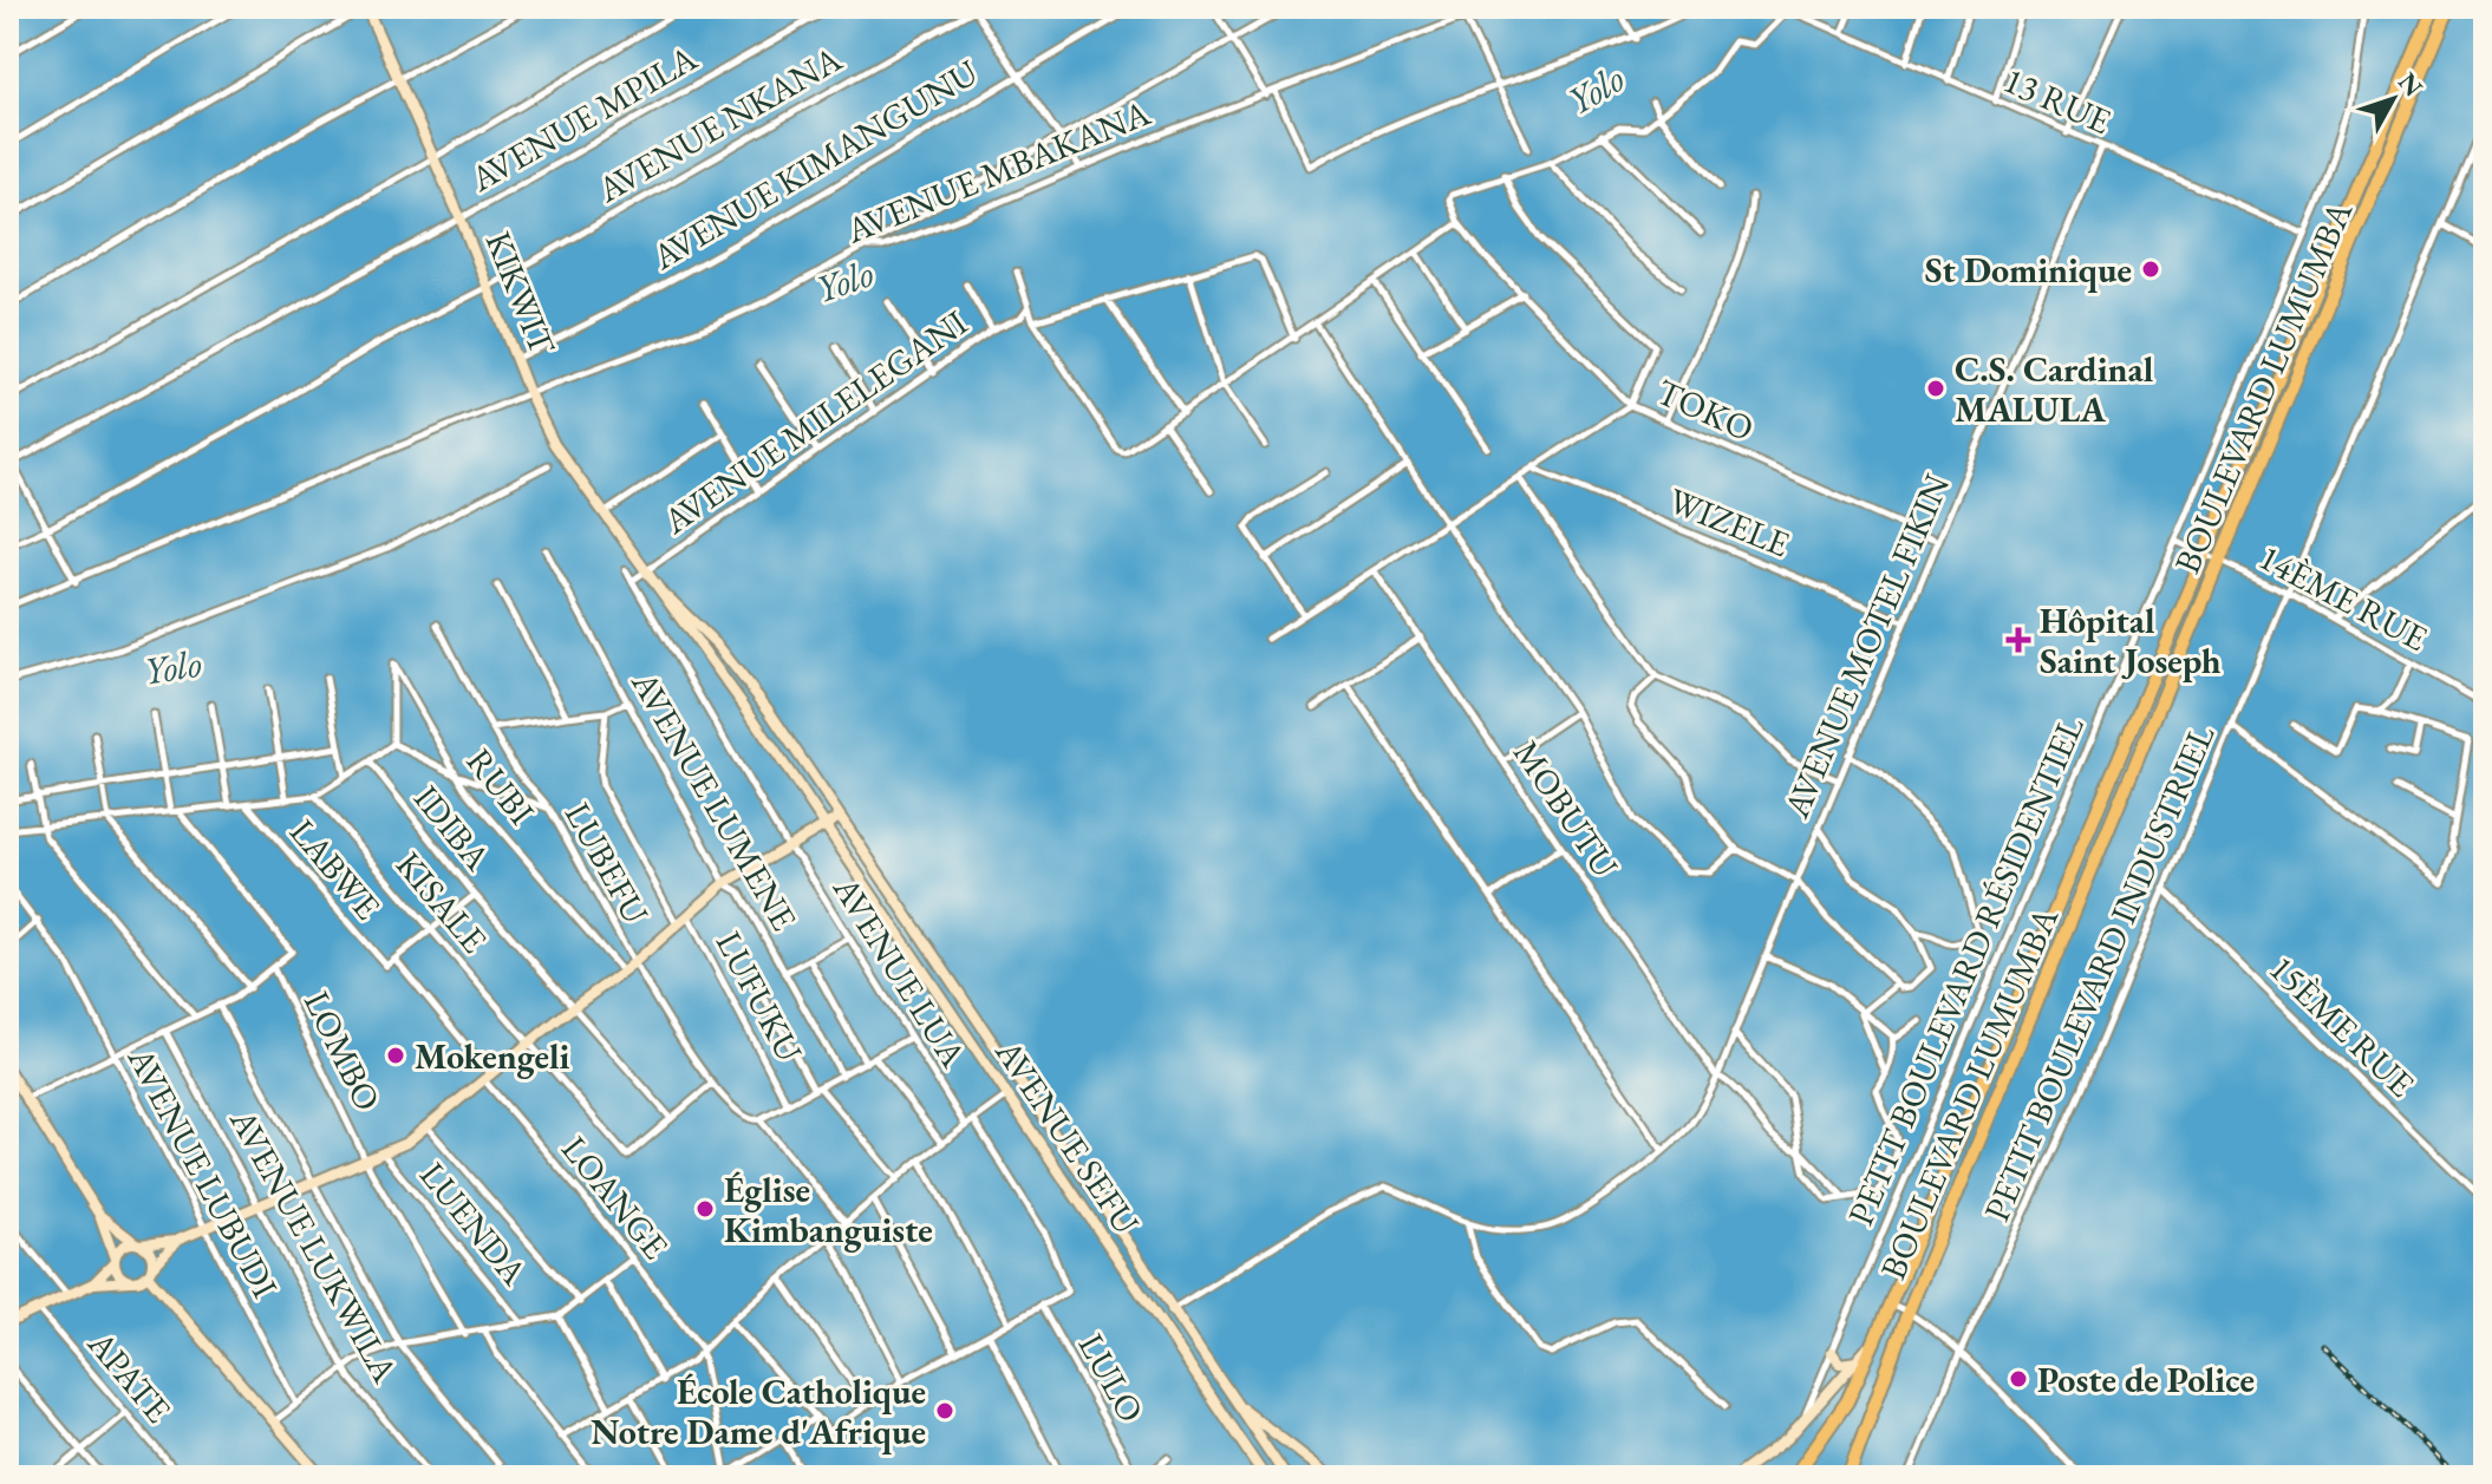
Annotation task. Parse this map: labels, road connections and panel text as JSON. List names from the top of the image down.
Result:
{
  "streets": {
    "highway": ["BOULEVARD LUMUMBA"],
    "main road": ["KIKWIT", "AVENUE SEFU"],
    "street": [
      "13 RUE",
      "AVENUE MPILA",
      "AVENUE NKANA",
      "AVENUE KIMANGUNU",
      "AVENUE MBAKANA",
      "TOKO",
      "AVENUE MILELEGANI",
      "WIZELE",
      "14ÈME RUE",
      "AVENUE MOTEL FIKIN",
      "RUBI",
      "AVENUE LUMENE",
      "MOBUTU",
      "IDIBA",
      "LUBEFU",
      "LABWE",
      "KISALE",
      "PETIT BOULEVARD RÉSIDENTIEL",
      "AVENUE LUA",
      "PETIT BOULEVARD INDUSTRIEL",
      "LUFUKU",
      "15ÈME RUE",
      "LOMBO",
      "AVENUE LUBUDI",
      "LOANGE",
      "LUENDA",
      "AVENUE LUKWILA",
      "APATE",
      "LULO"
    ]
  },
  "crossings": [
    ["13 RUE", "AVENUE MOTEL FIKIN"],
    ["13 RUE", "PETIT BOULEVARD RÉSIDENTIEL"],
    ["AVENUE MPILA", "KIKWIT"],
    ["AVENUE NKANA", "KIKWIT"],
    ["AVENUE KIMANGUNU", "KIKWIT"],
    ["AVENUE MBAKANA", "KIKWIT"],
    ["KIKWIT", "AVENUE MILELEGANI"],
    ["KIKWIT", "AVENUE SEFU"],
    ["BOULEVARD LUMUMBA", "14ÈME RUE"],
    ["TOKO", "AVENUE MOTEL FIKIN"],
    ["AVENUE MILELEGANI", "AVENUE LUA"],
    ["WIZELE", "AVENUE MOTEL FIKIN"],
    ["14ÈME RUE", "PETIT BOULEVARD RÉSIDENTIEL"],
    ["14ÈME RUE", "PETIT BOULEVARD INDUSTRIEL"],
    ["AVENUE MOTEL FIKIN", "MOBUTU"],
    ["IDIBA", "KISALE"],
    ["LABWE", "LOANGE"],
    ["PETIT BOULEVARD INDUSTRIEL", "15ÈME RUE"]
  ],
  "water": ["Yolo"],
  "places": {
    "other": [
      "St Dominique",
      "C.S. Cardinal MALULA",
      "Mokengeli",
      "Église Kimbanguiste",
      "Poste de Police",
      "École Catholique Notre Dame d'Afrique"
    ],
    "health": ["Hôpital Saint Joseph"]
  },
  "north": "top right"
}
